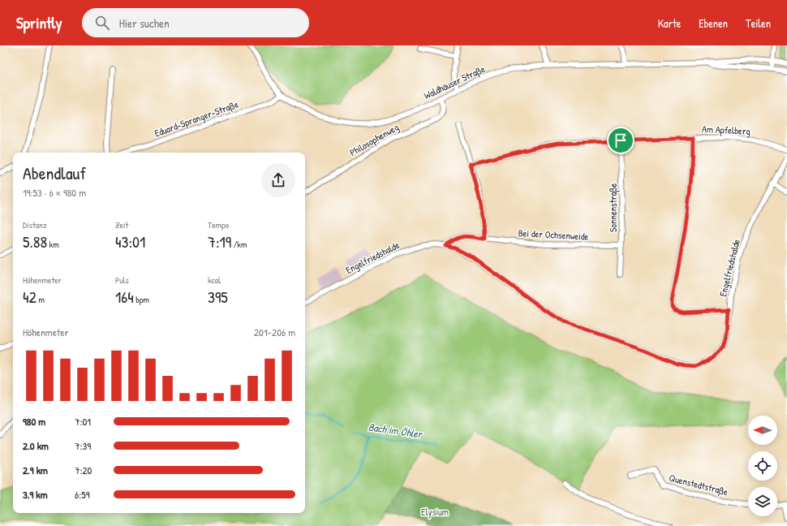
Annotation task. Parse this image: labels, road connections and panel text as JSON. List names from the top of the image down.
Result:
{
  "streets": {
    "street": [
      "Waldhäuser Straße",
      "Eduard-Spranger-Straße",
      "Am Apfelberg",
      "Philosophenweg",
      "Sonnenstraße",
      "Bei der Ochsenweide",
      "Engelfriedshalde",
      "Quenstedtstraße"
    ]
  },
  "crossings": [
    ["Waldhäuser Straße", "Eduard-Spranger-Straße"],
    ["Waldhäuser Straße", "Philosophenweg"],
    ["Am Apfelberg", "Sonnenstraße"],
    ["Sonnenstraße", "Bei der Ochsenweide"],
    ["Bei der Ochsenweide", "Engelfriedshalde"]
  ],
  "water": ["Bach im Öhler"],
  "parks": ["Elysium"],
  "north": "left",
  "page": {
    "header": "Sprintly",
    "search": "Hier suchen",
    "nav": ["Karte", "Ebenen", "Teilen"],
    "heading": ["Abendlauf", "19:53 · 6 × 980 m"],
    "stats": [
      ["Distanz", "5.88 km"],
      ["Zeit", "43:01"],
      ["Tempo", "7:19 /km"],
      ["Höhenmeter", "42 m"],
      ["Puls", "164 bpm"],
      ["kcal", "395"]
    ],
    "chart": ["Höhenmeter", "201–206 m"],
    "list": [
      {
        "name": "980 m",
        "note": "7:01"
      },
      {
        "name": "2.0 km",
        "note": "7:39"
      },
      {
        "name": "2.9 km",
        "note": "7:20"
      },
      {
        "name": "3.9 km",
        "note": "6:59"
      }
    ]
  }
}
